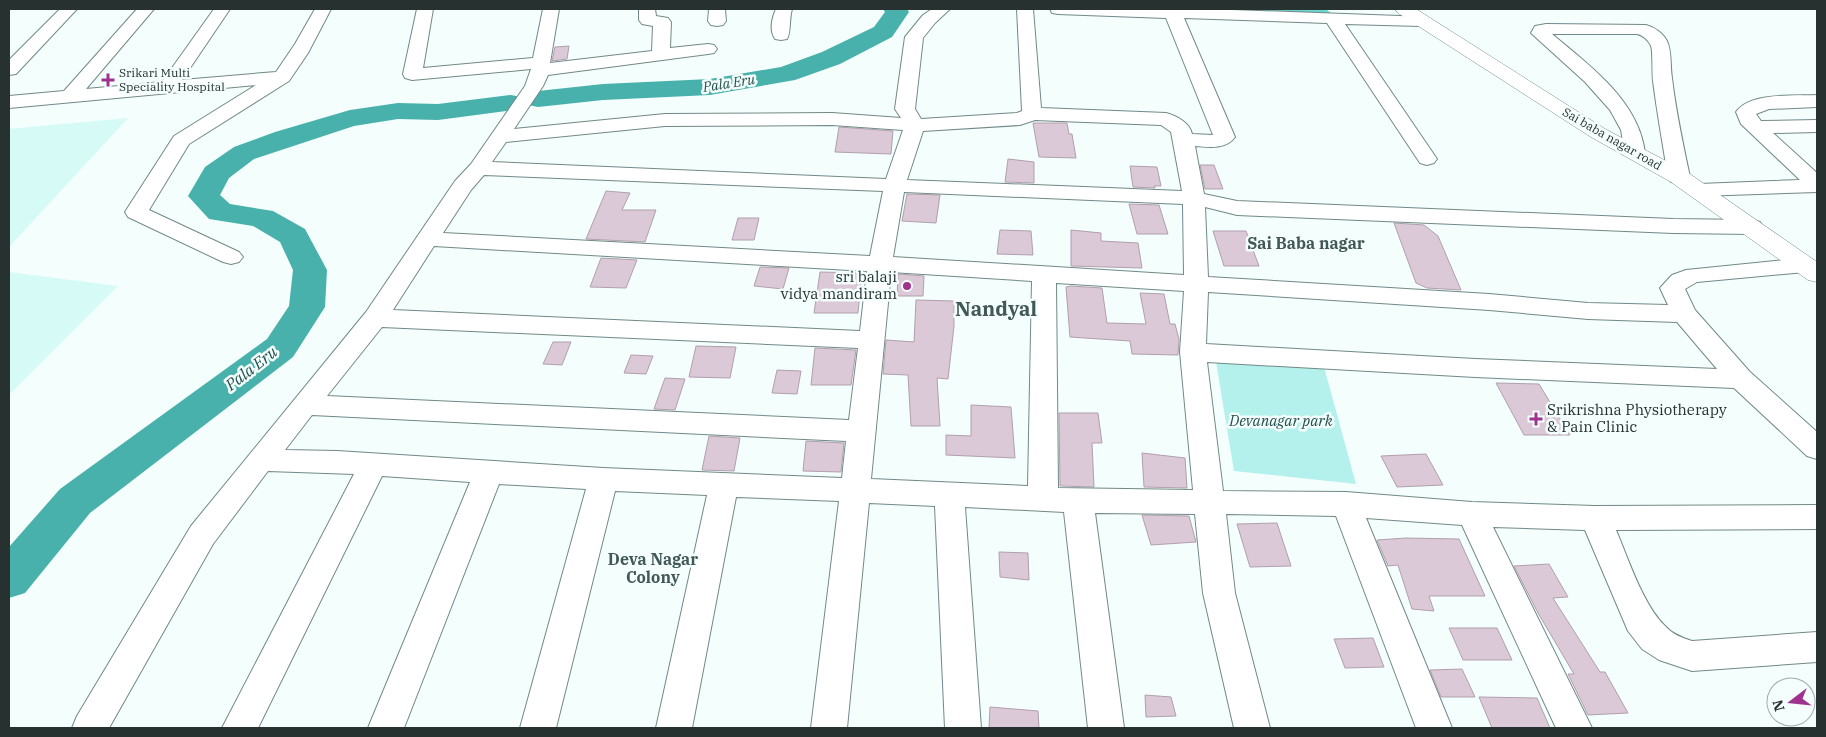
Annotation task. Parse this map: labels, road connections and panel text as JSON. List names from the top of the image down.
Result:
{
  "streets": {
    "main road": ["Sai baba nagar road"]
  },
  "districts": ["Sai Baba nagar", "Nandyal", "Deva Nagar Colony"],
  "water": ["Pala Eru"],
  "parks": ["Devanagar park"],
  "places": {
    "health": ["Srikari Multi Speciality Hospital", "Srikrishna Physiotherapy & Pain Clinic"],
    "other": ["sri balaji vidya mandiram"]
  },
  "north": "left"
}
